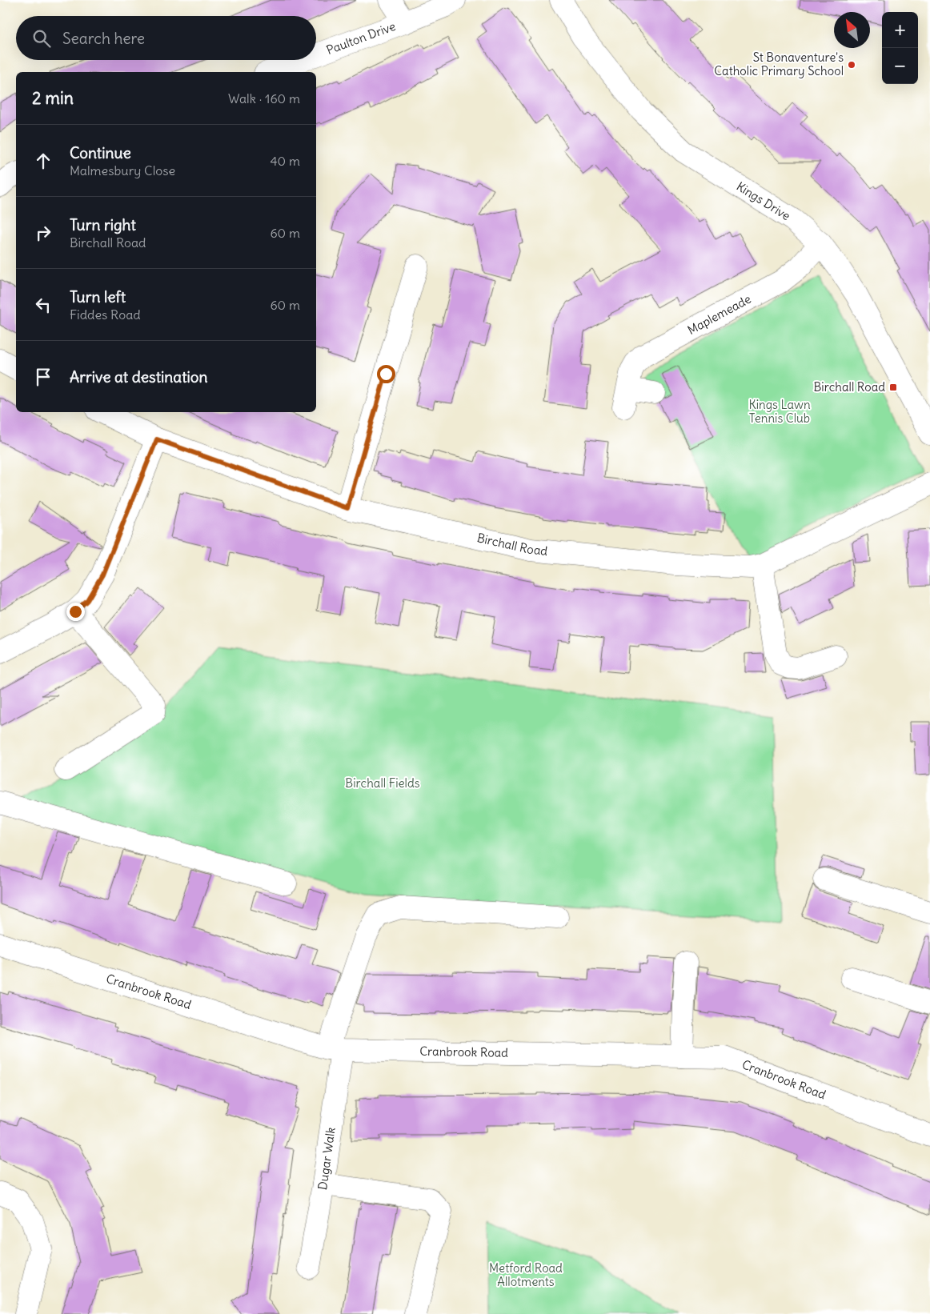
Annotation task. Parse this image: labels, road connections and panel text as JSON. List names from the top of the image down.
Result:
{
  "streets": {
    "street": [
      "Paulton Drive",
      "Kings Drive",
      "Maplemeade",
      "Birchall Road",
      "Cranbrook Road",
      "Dugar Walk"
    ]
  },
  "crossings": [
    ["Kings Drive", "Maplemeade"],
    ["Cranbrook Road", "Dugar Walk"]
  ],
  "parks": ["Kings Lawn Tennis Club", "Birchall Fields", "Metford Road Allotments"],
  "places": {
    "other": ["St Bonaventure's Catholic Primary School"],
    "transit": ["Birchall Road"]
  },
  "north": "top left",
  "page": {
    "map_buttons": ["+", "−"],
    "search": "Search here",
    "heading": ["2 min", "Walk · 160 m"],
    "list": [
      ["Continue", "Malmesbury Close", "40 m"],
      ["Turn right", "Birchall Road", "60 m"],
      ["Turn left", "Fiddes Road", "60 m"],
      "Arrive at destination"
    ]
  }
}
